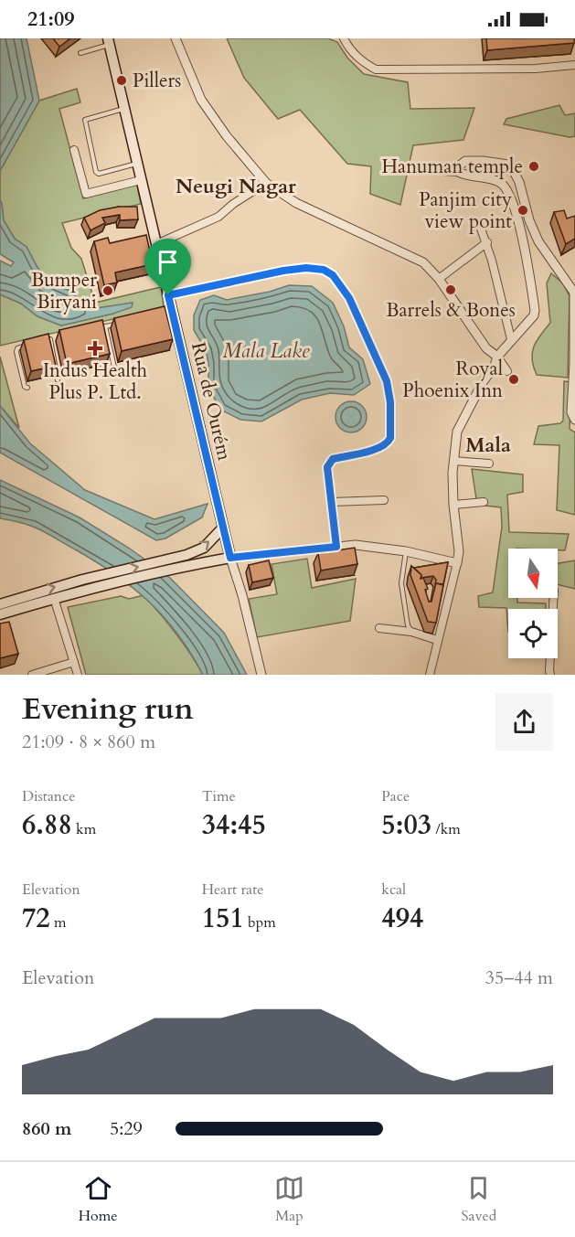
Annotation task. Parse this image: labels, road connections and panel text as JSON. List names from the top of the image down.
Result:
{
  "streets": {
    "main road": ["Rua de Ourém"]
  },
  "districts": ["Neugi Nagar", "Mala"],
  "water": ["Mala Lake"],
  "places": {
    "other": [
      "Pillers",
      "Hanuman temple",
      "Panjim city view point",
      "Barrels & Bones",
      "Bumper Biryani",
      "Royal Phoenix Inn"
    ],
    "health": ["Indus Health Plus P. Ltd."]
  },
  "north": "bottom",
  "page": {
    "status": "21:09",
    "heading": ["Evening run", "21:09 · 8 × 860 m"],
    "stats": [
      ["Distance", "6.88 km"],
      ["Time", "34:45"],
      ["Pace", "5:03 /km"],
      ["Elevation", "72 m"],
      ["Heart rate", "151 bpm"],
      ["kcal", "494"]
    ],
    "chart": ["Elevation", "35–44 m"],
    "list": [
      {
        "name": "860 m",
        "note": "5:29"
      }
    ],
    "tabs": ["Home", "Map", "Saved"]
  }
}
